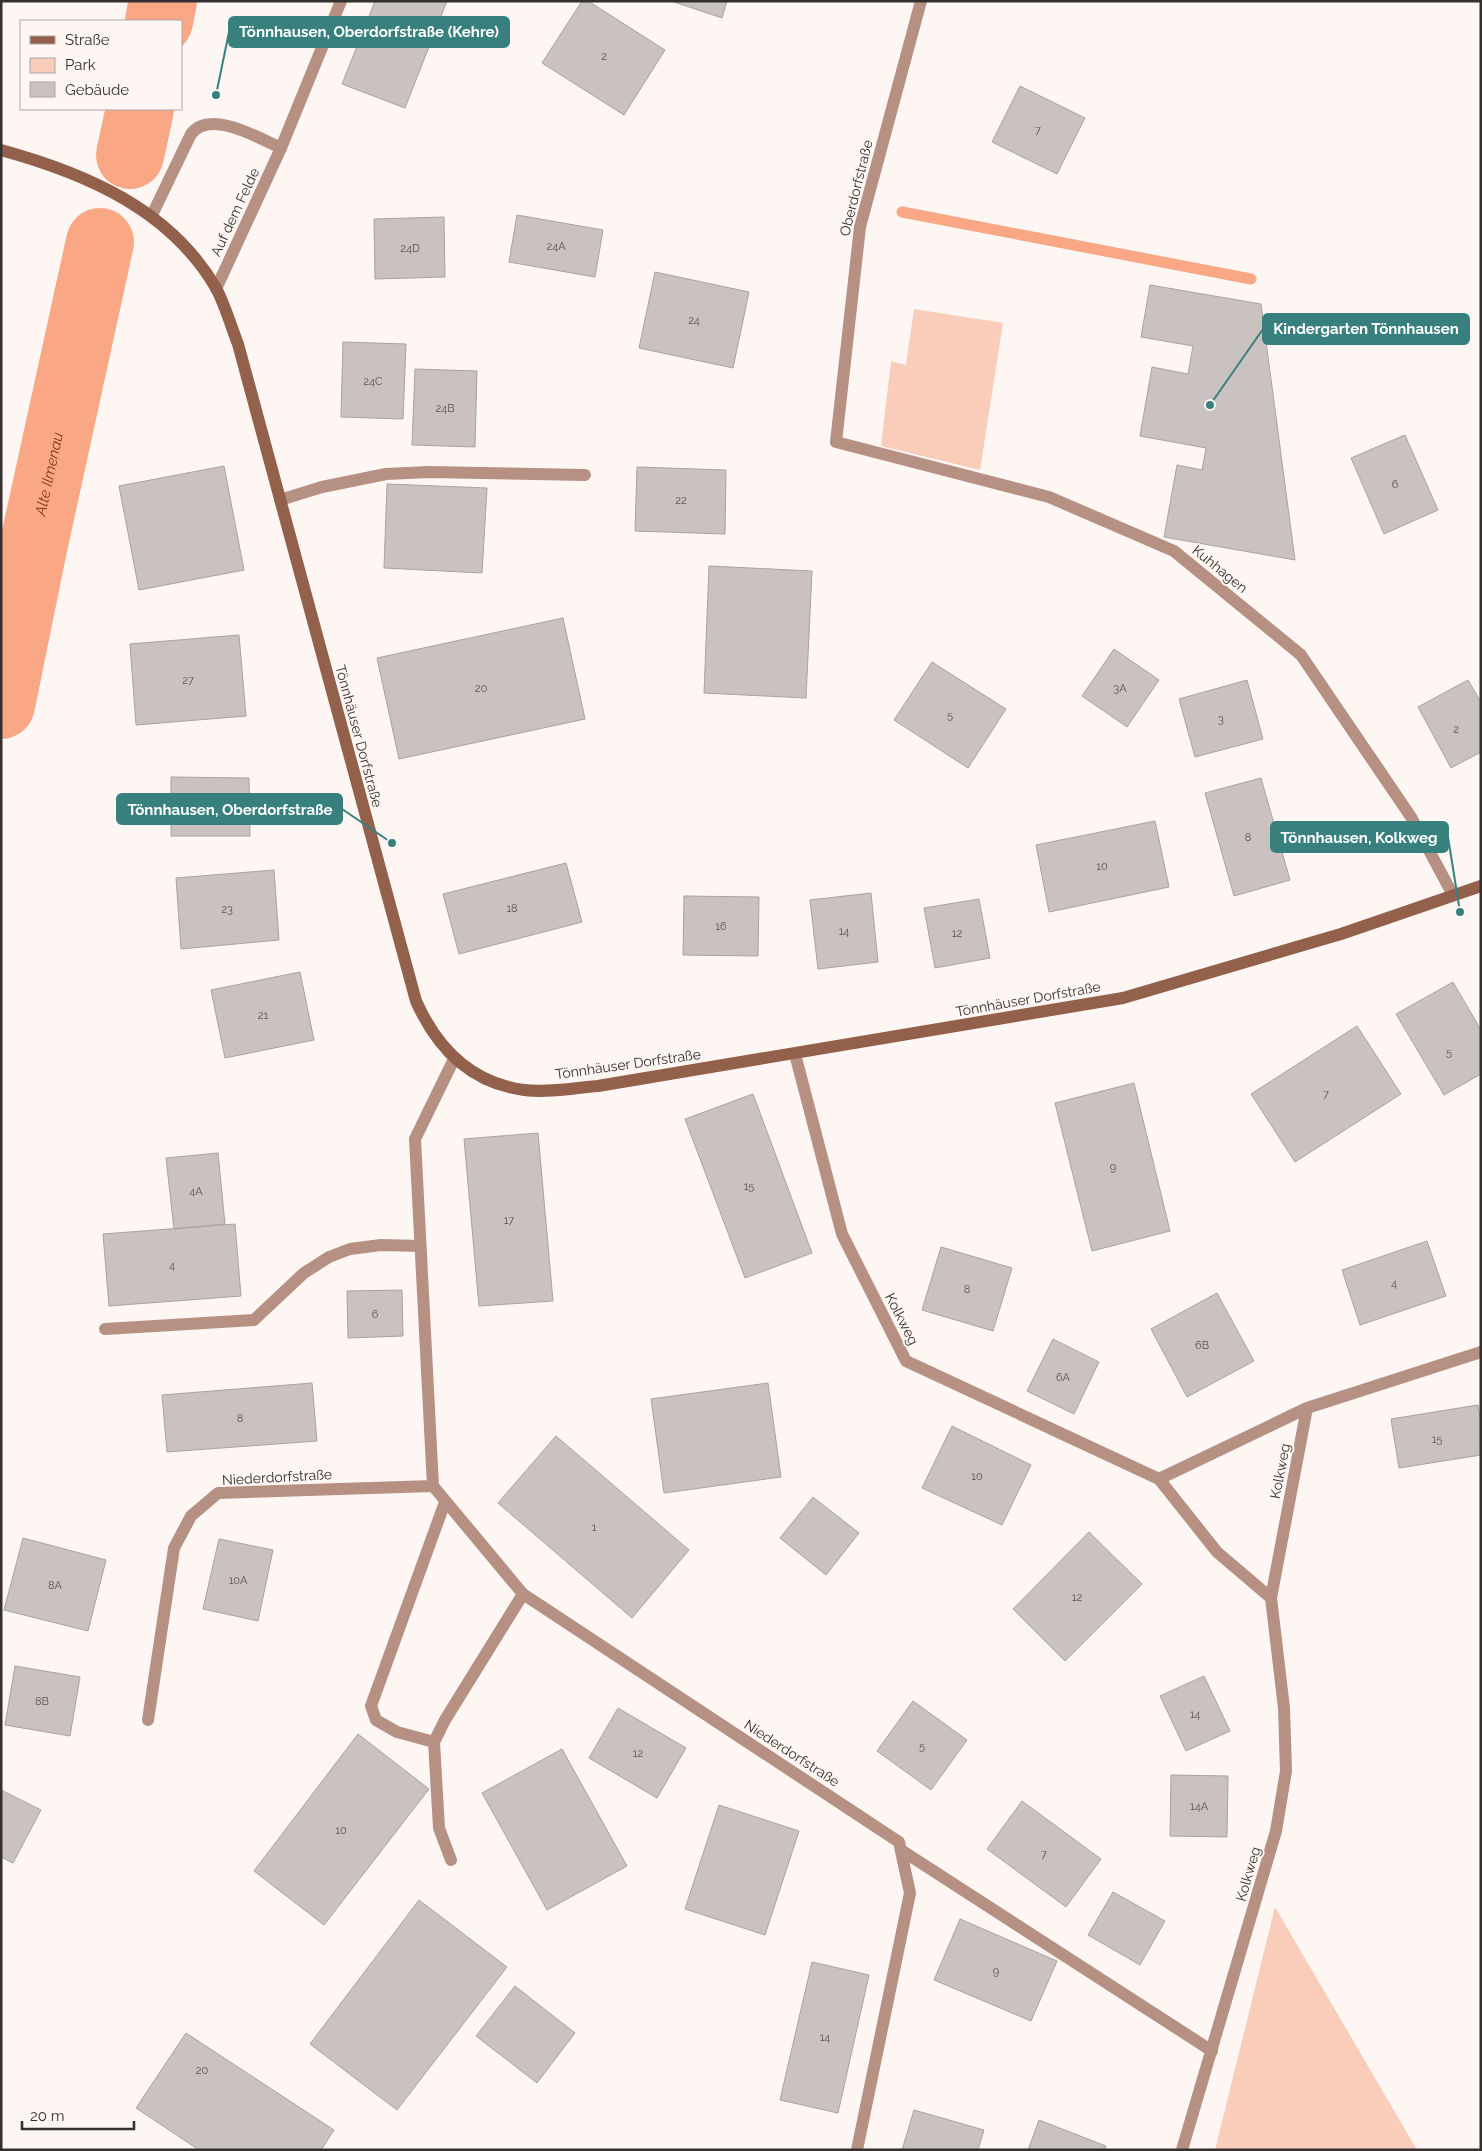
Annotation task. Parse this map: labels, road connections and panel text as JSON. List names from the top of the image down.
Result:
{
  "streets": {
    "street": [
      "Oberdorfstraße",
      "Auf dem Felde",
      "Kuhhagen",
      "Tönnhäuser Dorfstraße",
      "Kolkweg",
      "Niederdorfstraße"
    ]
  },
  "crossings": [
    ["Oberdorfstraße", "Kuhhagen"],
    ["Auf dem Felde", "Tönnhäuser Dorfstraße"],
    ["Kuhhagen", "Tönnhäuser Dorfstraße"],
    ["Tönnhäuser Dorfstraße", "Kolkweg"],
    ["Kolkweg", "Niederdorfstraße"]
  ],
  "water": ["Alte Ilmenau"],
  "places": [
    "Tönnhausen, Oberdorfstraße (Kehre)",
    "Kindergarten Tönnhausen",
    "Tönnhausen, Oberdorfstraße",
    "Tönnhausen, Kolkweg"
  ],
  "house_numbers": [
    "2",
    "7",
    "24A",
    "24D",
    "24",
    "24C",
    "24B",
    "6",
    "22",
    "27",
    "20",
    "3A",
    "5",
    "3",
    "2",
    "8",
    "10",
    "18",
    "23",
    "16",
    "14",
    "12",
    "21",
    "5",
    "7",
    "9",
    "15",
    "4A",
    "17",
    "4",
    "4",
    "8",
    "6",
    "6B",
    "6A",
    "8",
    "15",
    "10",
    "1",
    "10A",
    "8A",
    "12",
    "8B",
    "14",
    "5",
    "12",
    "14A",
    "10",
    "7",
    "9",
    "14",
    "20"
  ],
  "legend": ["Straße", "Park", "Gebäude"],
  "scale_bar": "20 m"
}
